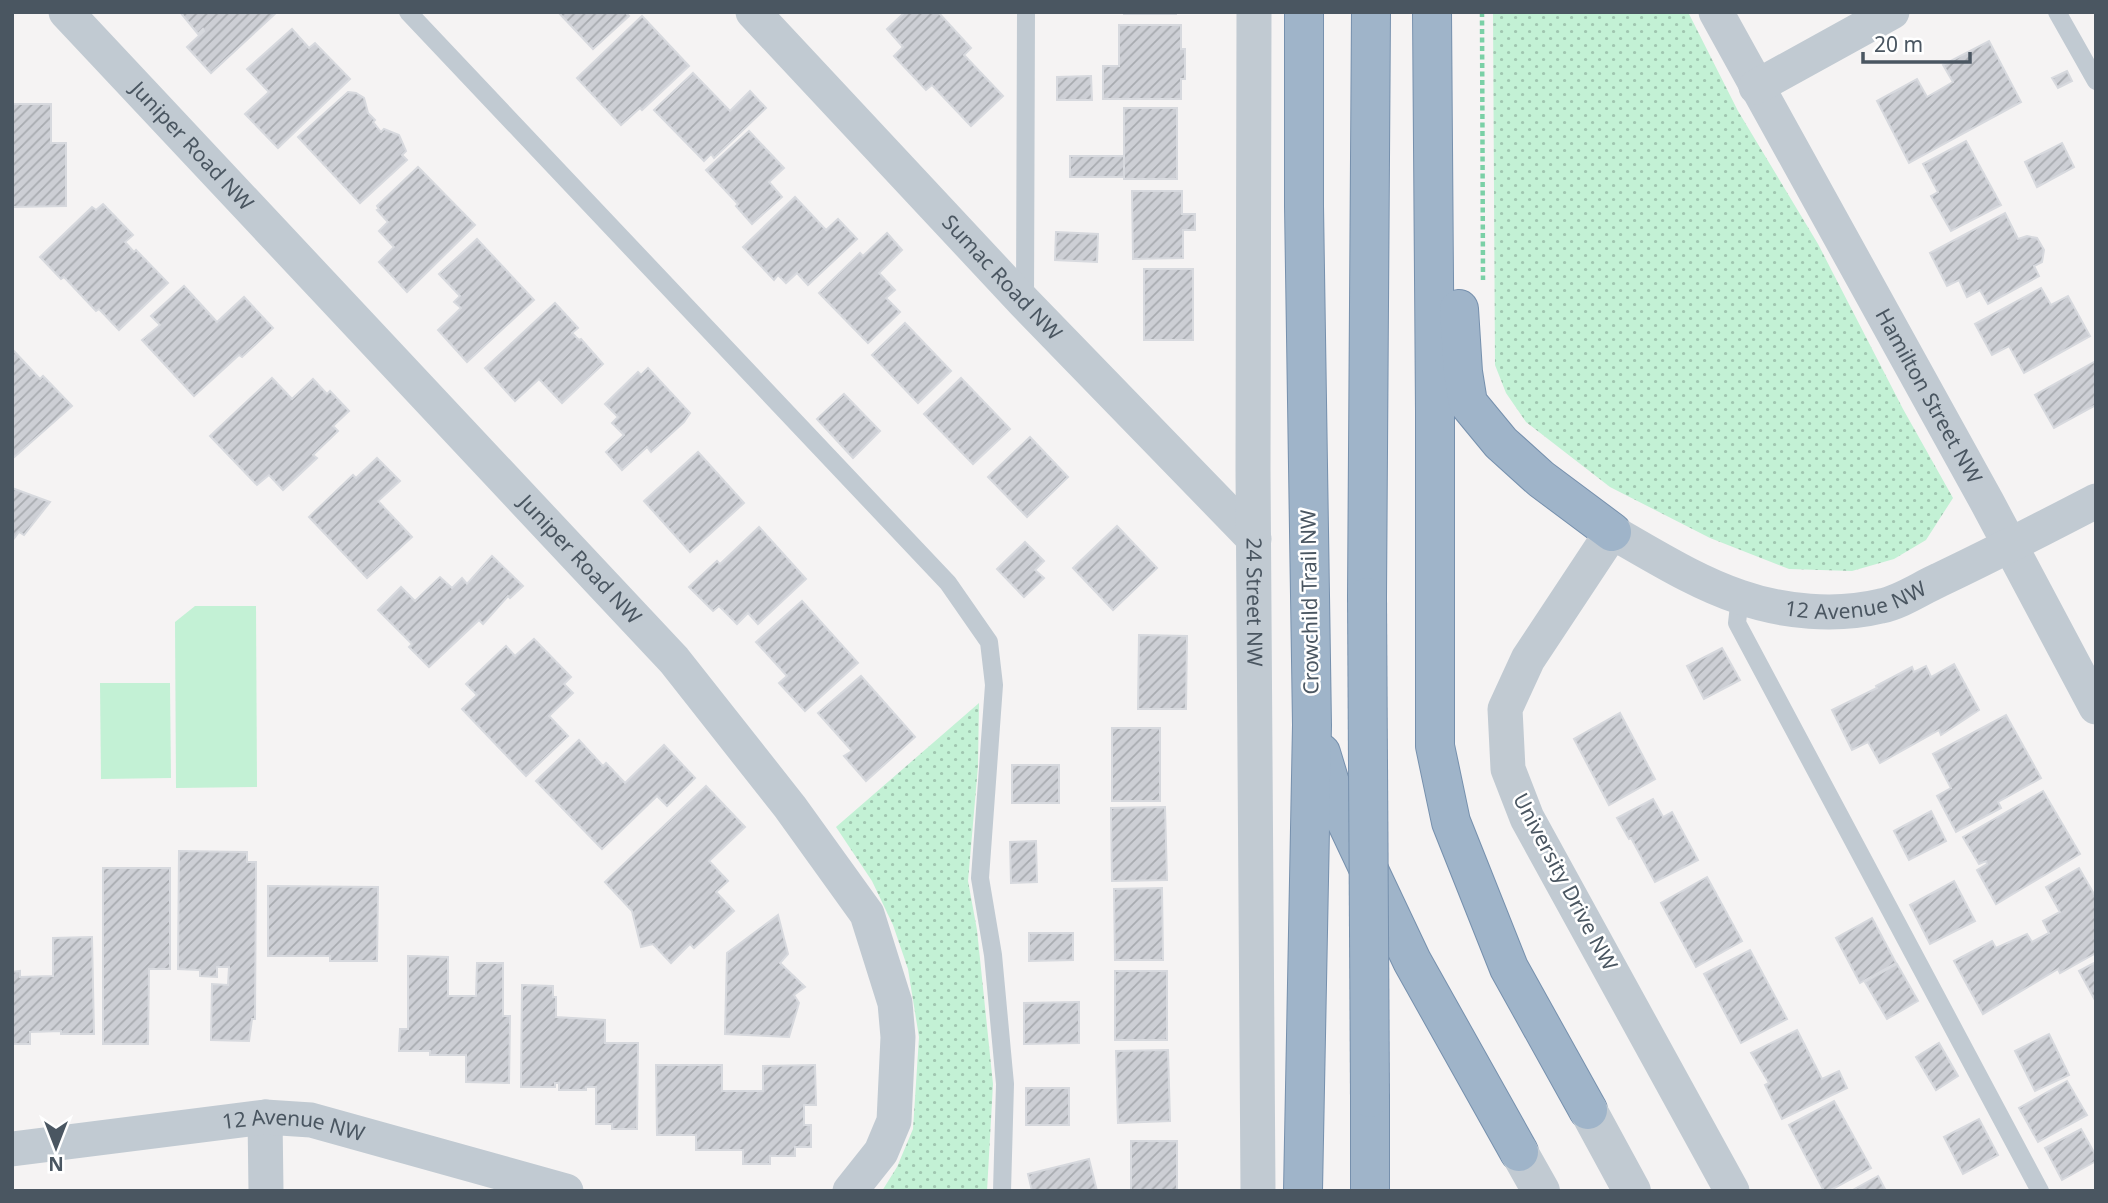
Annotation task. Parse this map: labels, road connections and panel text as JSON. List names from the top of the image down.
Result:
{
  "streets": {
    "highway": ["Crowchild Trail NW"],
    "street": [
      "Juniper Road NW",
      "Sumac Road NW",
      "Hamilton Street NW",
      "12 Avenue NW",
      "24 Street NW",
      "University Drive NW"
    ]
  },
  "crossings": [
    ["Sumac Road NW", "24 Street NW"],
    ["Hamilton Street NW", "12 Avenue NW"],
    ["12 Avenue NW", "University Drive NW"]
  ],
  "scale_bar": "20 m",
  "north": "bottom"
}
